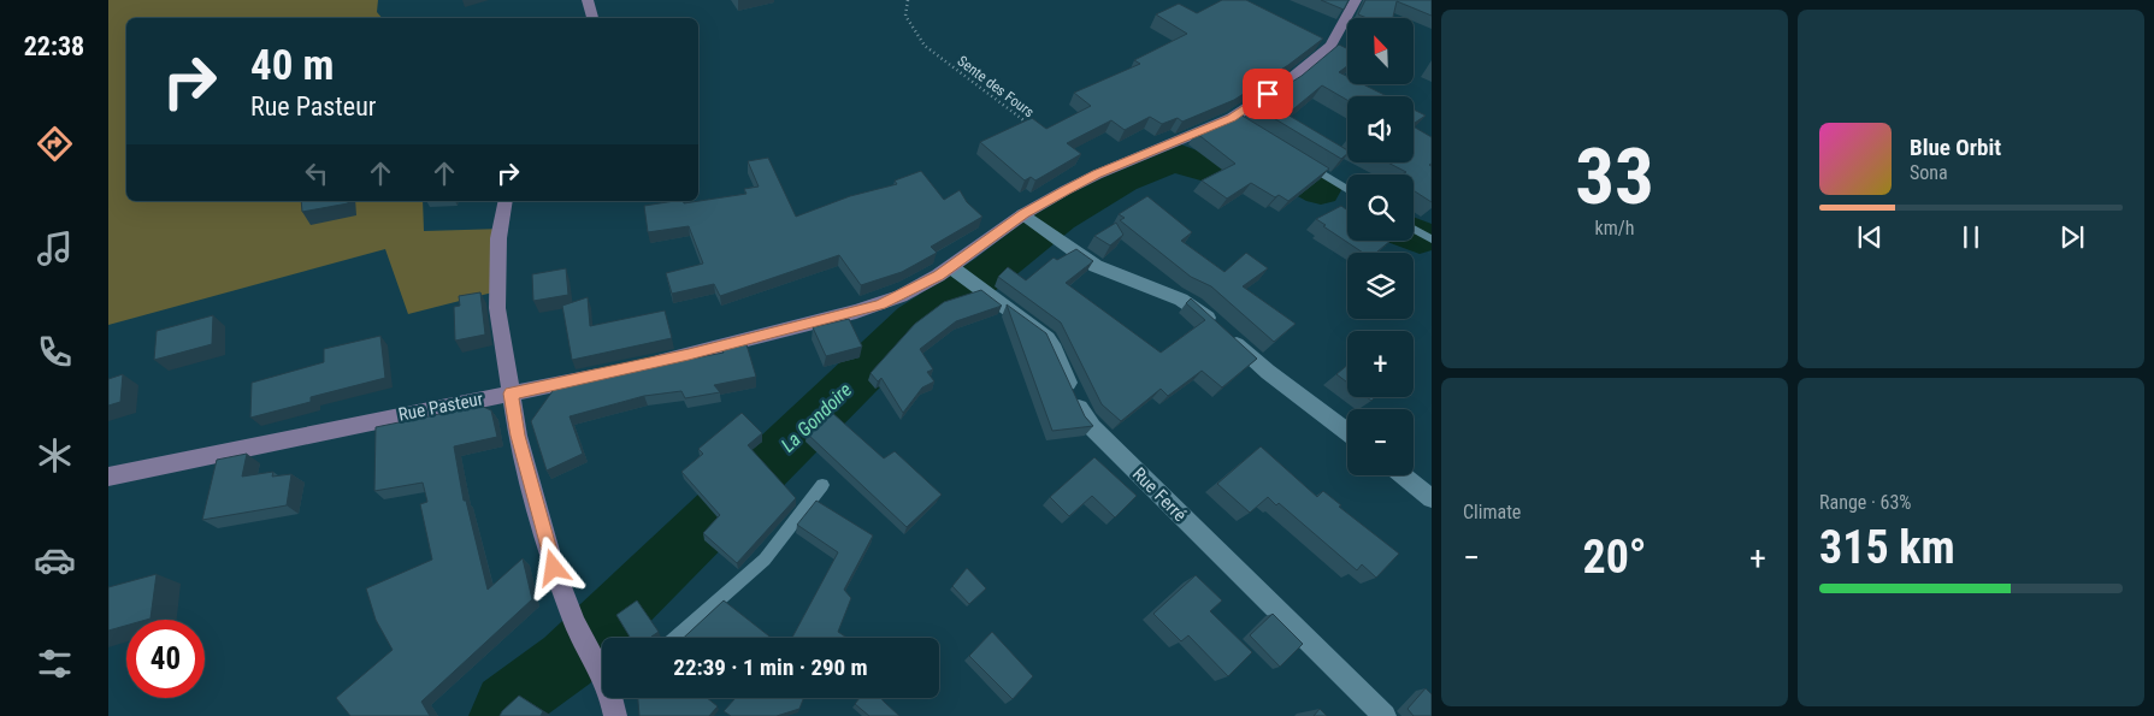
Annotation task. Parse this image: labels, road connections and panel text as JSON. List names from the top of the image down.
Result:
{
  "streets": {
    "street": ["Rue Pasteur", "Rue Ferré"],
    "path": ["Sente des Fours"]
  },
  "water": ["La Gondoire"],
  "north": "top left",
  "page": {
    "tabs": "22:38",
    "tile": [
      ["33", "km/h"],
      "Climate",
      ["Range · 63%", "315 km"]
    ],
    "map_buttons": ["+", "−"],
    "turn": ["40 m", "Rue Pasteur"],
    "song": ["Blue Orbit", "Sona"],
    "heat": ["−", "20°", "+"],
    "limit": "40",
    "trip": "22:39 · 1 min · 290 m"
  }
}
